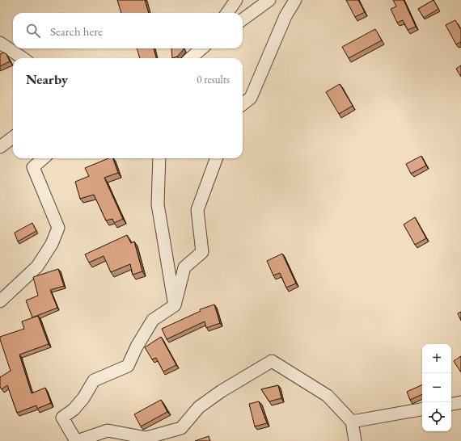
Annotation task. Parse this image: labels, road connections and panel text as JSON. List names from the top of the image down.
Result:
{
  "page": {
    "search": "Search here",
    "heading": ["Nearby", "0 results"],
    "map_buttons": ["+", "−"]
  }
}
